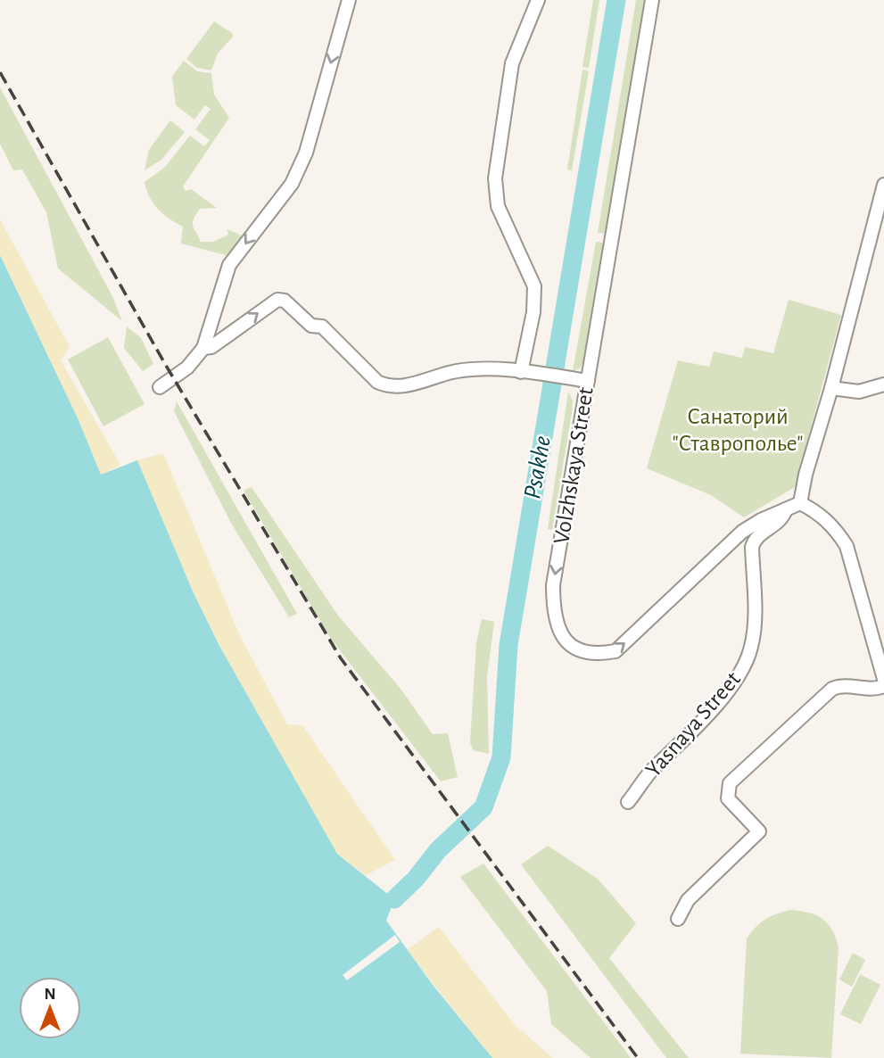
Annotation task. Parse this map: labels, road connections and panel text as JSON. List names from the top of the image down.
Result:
{
  "streets": {
    "street": ["Volzhskaya Street", "Yasnaya Street"]
  },
  "crossings": [
    ["Volzhskaya Street", "Yasnaya Street"]
  ],
  "water": ["Psakhe"],
  "parks": ["Санаторий \"Ставрополье\""],
  "north": "top"
}
